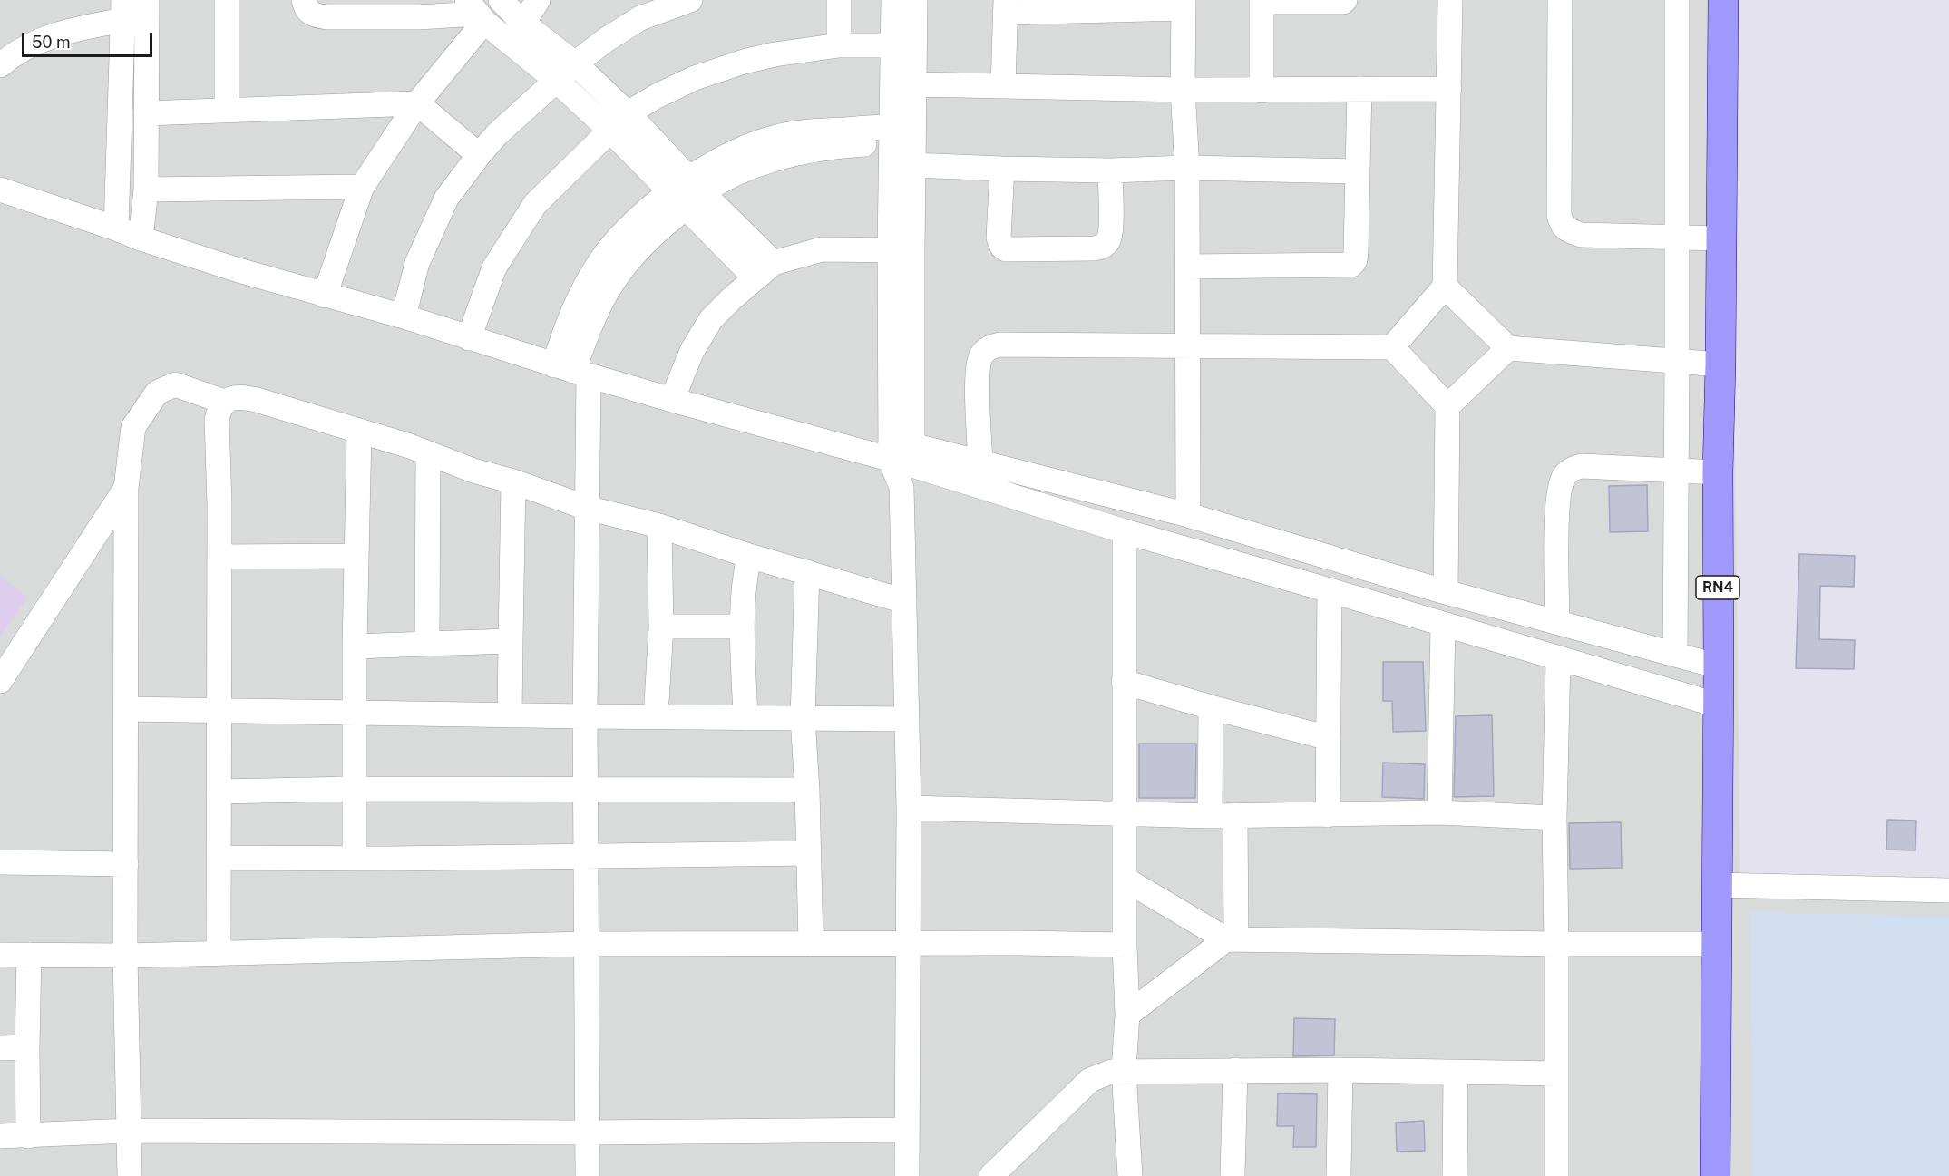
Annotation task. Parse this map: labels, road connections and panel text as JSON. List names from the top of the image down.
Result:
{
  "streets": {
    "main road": ["RN4"]
  },
  "scale_bar": "50 m"
}
